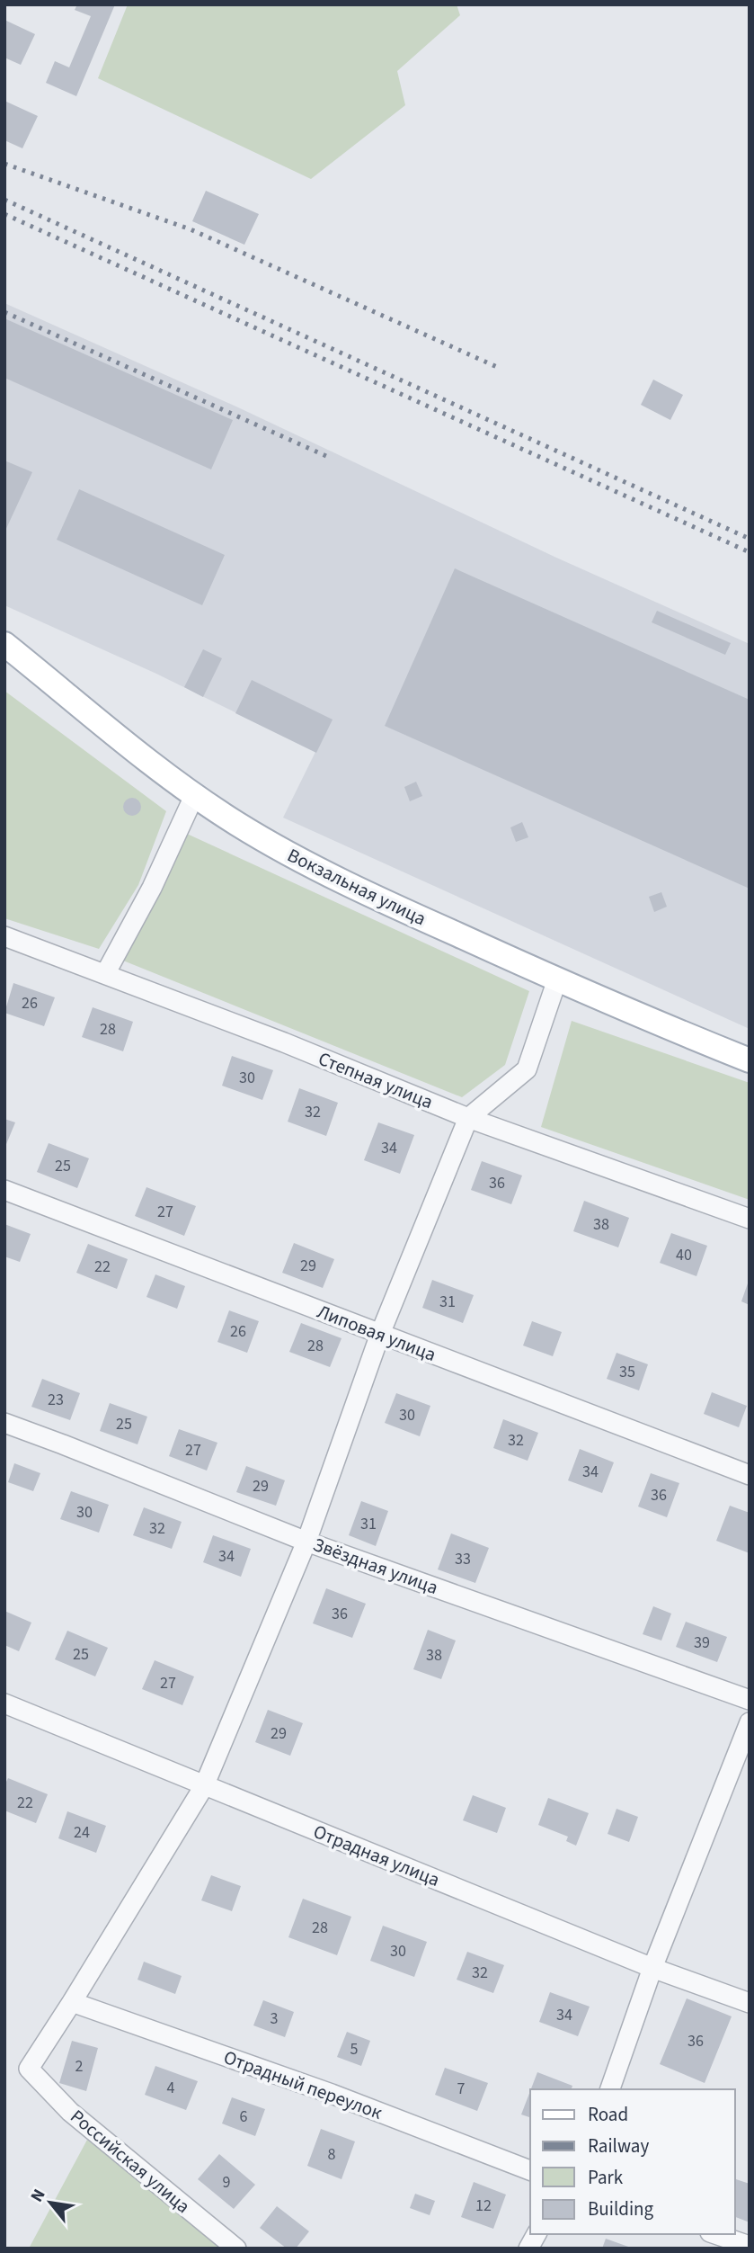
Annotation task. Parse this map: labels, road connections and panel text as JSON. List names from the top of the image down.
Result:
{
  "streets": {
    "main road": ["Вокзальная улица"],
    "street": [
      "Степная улица",
      "Липовая улица",
      "Звёздная улица",
      "Отрадная улица",
      "Отрадный переулок",
      "Российская улица"
    ]
  },
  "crossings": [
    ["Отрадный переулок", "Российская улица"]
  ],
  "house_numbers": [
    "26",
    "28",
    "30",
    "32",
    "34",
    "25",
    "36",
    "27",
    "38",
    "40",
    "29",
    "22",
    "31",
    "26",
    "28",
    "35",
    "23",
    "30",
    "25",
    "32",
    "27",
    "34",
    "29",
    "36",
    "30",
    "31",
    "32",
    "34",
    "33",
    "36",
    "39",
    "25",
    "38",
    "27",
    "29",
    "22",
    "24",
    "28",
    "30",
    "32",
    "34",
    "3",
    "36",
    "5",
    "2",
    "4",
    "7",
    "6",
    "8",
    "9",
    "12"
  ],
  "legend": [
    "Road",
    "Railway",
    "Park",
    "Building"
  ],
  "north": "top left"
}
